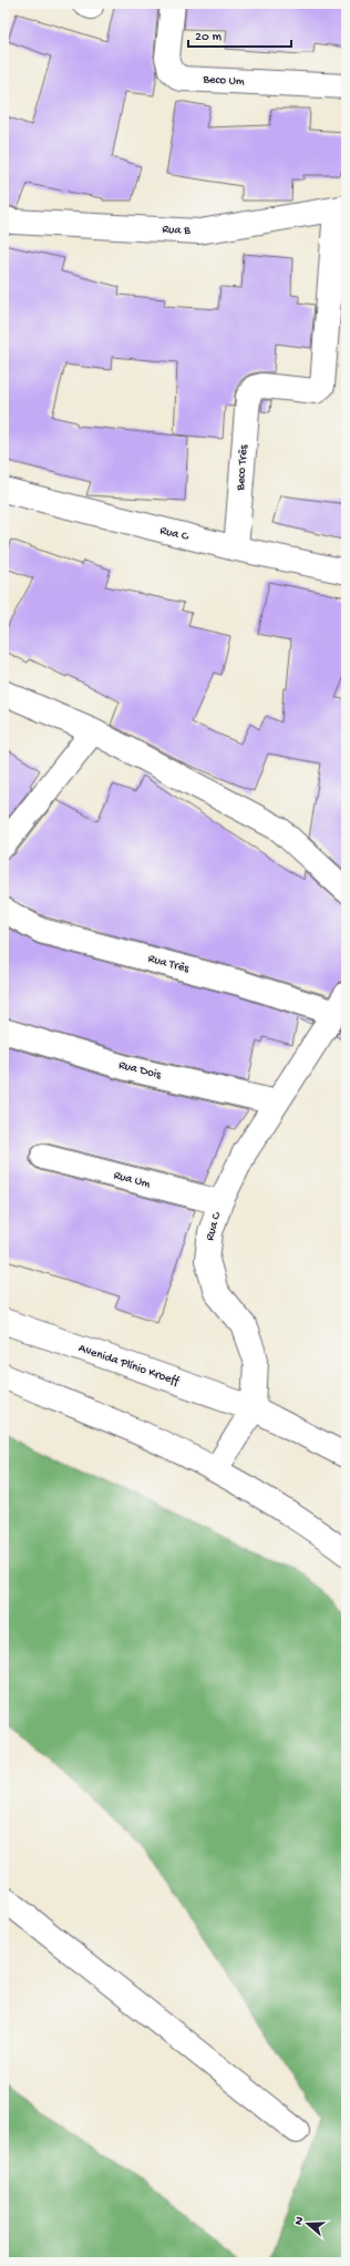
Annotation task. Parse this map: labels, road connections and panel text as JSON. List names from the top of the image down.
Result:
{
  "streets": {
    "street": [
      "Beco Um",
      "Rua B",
      "Beco Três",
      "Rua C",
      "Rua Três",
      "Rua Dois",
      "Rua Um",
      "Avenida Plínio Kroeff"
    ]
  },
  "crossings": [
    ["Rua B", "Beco Três"],
    ["Beco Três", "Rua C"],
    ["Rua C", "Rua Três"],
    ["Rua C", "Rua Dois"],
    ["Rua C", "Rua Um"],
    ["Rua C", "Avenida Plínio Kroeff"]
  ],
  "scale_bar": "20 m",
  "north": "left"
}
